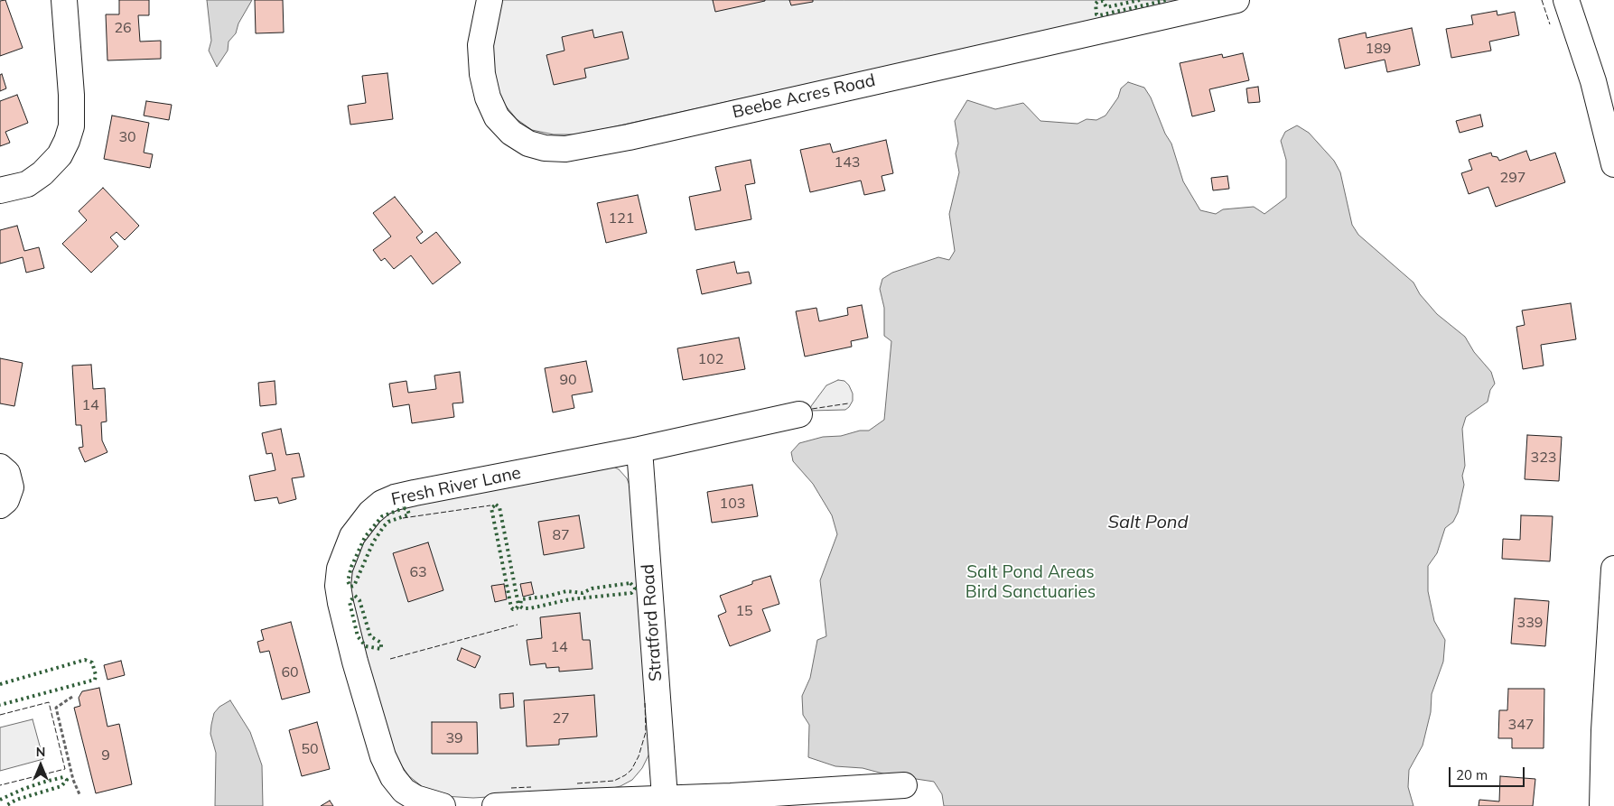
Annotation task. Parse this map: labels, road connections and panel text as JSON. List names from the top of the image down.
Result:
{
  "streets": {
    "street": ["Beebe Acres Road", "Fresh River Lane", "Stratford Road"]
  },
  "crossings": [
    ["Fresh River Lane", "Stratford Road"]
  ],
  "water": ["Salt Pond"],
  "parks": ["Salt Pond Areas Bird Sanctuaries"],
  "house_numbers": [
    "26",
    "189",
    "30",
    "143",
    "297",
    "121",
    "102",
    "90",
    "14",
    "323",
    "103",
    "87",
    "63",
    "15",
    "339",
    "14",
    "60",
    "27",
    "347",
    "39",
    "50",
    "9"
  ],
  "scale_bar": "20 m",
  "north": "top"
}
